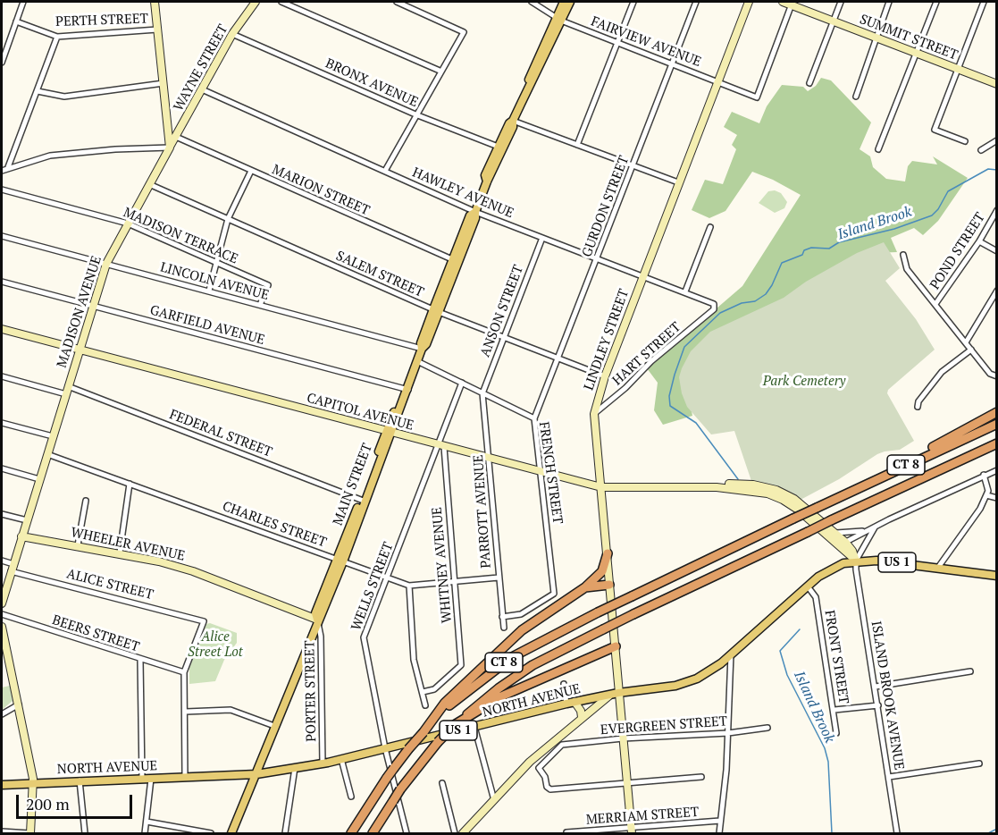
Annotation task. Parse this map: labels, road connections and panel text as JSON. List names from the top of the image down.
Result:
{
  "streets": {
    "highway": ["CT 8"],
    "main road": [
      "SUMMIT STREET",
      "WAYNE STREET",
      "MADISON AVENUE",
      "LINDLEY STREET",
      "CAPITOL AVENUE",
      "MAIN STREET",
      "WHEELER AVENUE",
      "US 1",
      "NORTH AVENUE"
    ],
    "street": [
      "PERTH STREET",
      "FAIRVIEW AVENUE",
      "BRONX AVENUE",
      "MARION STREET",
      "HAWLEY AVENUE",
      "GURDON STREET",
      "MADISON TERRACE",
      "POND STREET",
      "SALEM STREET",
      "LINCOLN AVENUE",
      "ANSON STREET",
      "GARFIELD AVENUE",
      "HART STREET",
      "FEDERAL STREET",
      "FRENCH STREET",
      "PARROTT AVENUE",
      "CHARLES STREET",
      "WHITNEY AVENUE",
      "ALICE STREET",
      "WELLS STREET",
      "BEERS STREET",
      "FRONT STREET",
      "PORTER STREET",
      "ISLAND BROOK AVENUE",
      "EVERGREEN STREET",
      "MERRIAM STREET"
    ]
  },
  "crossings": [
    ["SUMMIT STREET", "FAIRVIEW AVENUE"],
    ["FAIRVIEW AVENUE", "GURDON STREET"],
    ["FAIRVIEW AVENUE", "LINDLEY STREET"],
    ["FAIRVIEW AVENUE", "MAIN STREET"],
    ["WAYNE STREET", "BRONX AVENUE"],
    ["WAYNE STREET", "MARION STREET"],
    ["WAYNE STREET", "HAWLEY AVENUE"],
    ["WAYNE STREET", "MADISON AVENUE"],
    ["BRONX AVENUE", "MAIN STREET"],
    ["MARION STREET", "MAIN STREET"],
    ["HAWLEY AVENUE", "GURDON STREET"],
    ["HAWLEY AVENUE", "ANSON STREET"],
    ["HAWLEY AVENUE", "LINDLEY STREET"],
    ["HAWLEY AVENUE", "HART STREET"],
    ["HAWLEY AVENUE", "MAIN STREET"],
    ["GURDON STREET", "SALEM STREET"],
    ["GURDON STREET", "FRENCH STREET"],
    ["MADISON TERRACE", "LINCOLN AVENUE"],
    ["MADISON TERRACE", "MADISON AVENUE"],
    ["SALEM STREET", "ANSON STREET"],
    ["SALEM STREET", "MADISON AVENUE"],
    ["SALEM STREET", "LINDLEY STREET"],
    ["SALEM STREET", "MAIN STREET"],
    ["LINCOLN AVENUE", "MADISON AVENUE"],
    ["LINCOLN AVENUE", "MAIN STREET"],
    ["ANSON STREET", "FRENCH STREET"],
    ["ANSON STREET", "PARROTT AVENUE"],
    ["MADISON AVENUE", "GARFIELD AVENUE"],
    ["MADISON AVENUE", "CAPITOL AVENUE"],
    ["MADISON AVENUE", "FEDERAL STREET"],
    ["MADISON AVENUE", "CHARLES STREET"],
    ["MADISON AVENUE", "WHEELER AVENUE"],
    ["MADISON AVENUE", "ALICE STREET"],
    ["GARFIELD AVENUE", "MAIN STREET"],
    ["LINDLEY STREET", "HART STREET"],
    ["LINDLEY STREET", "CAPITOL AVENUE"],
    ["LINDLEY STREET", "NORTH AVENUE"],
    ["LINDLEY STREET", "EVERGREEN STREET"],
    ["LINDLEY STREET", "MERRIAM STREET"],
    ["CAPITOL AVENUE", "FRENCH STREET"],
    ["CAPITOL AVENUE", "MAIN STREET"],
    ["CAPITOL AVENUE", "PARROTT AVENUE"],
    ["CAPITOL AVENUE", "WHITNEY AVENUE"],
    ["CAPITOL AVENUE", "WELLS STREET"],
    ["CAPITOL AVENUE", "ISLAND BROOK AVENUE"],
    ["CAPITOL AVENUE", "NORTH AVENUE"],
    ["FEDERAL STREET", "MAIN STREET"],
    ["FRENCH STREET", "MAIN STREET"],
    ["FRENCH STREET", "PARROTT AVENUE"],
    ["FRENCH STREET", "WELLS STREET"],
    ["MAIN STREET", "CHARLES STREET"],
    ["MAIN STREET", "WHEELER AVENUE"],
    ["MAIN STREET", "PORTER STREET"],
    ["MAIN STREET", "NORTH AVENUE"],
    ["PARROTT AVENUE", "CHARLES STREET"],
    ["CHARLES STREET", "WHITNEY AVENUE"],
    ["CHARLES STREET", "WELLS STREET"],
    ["WHEELER AVENUE", "PORTER STREET"],
    ["WHITNEY AVENUE", "WELLS STREET"],
    ["ALICE STREET", "BEERS STREET"],
    ["WELLS STREET", "NORTH AVENUE"],
    ["FRONT STREET", "NORTH AVENUE"],
    ["PORTER STREET", "NORTH AVENUE"],
    ["ISLAND BROOK AVENUE", "NORTH AVENUE"]
  ],
  "water": ["Island Brook"],
  "parks": ["Park Cemetery", "Alice Street Lot"],
  "scale_bar": "200 m"
}
